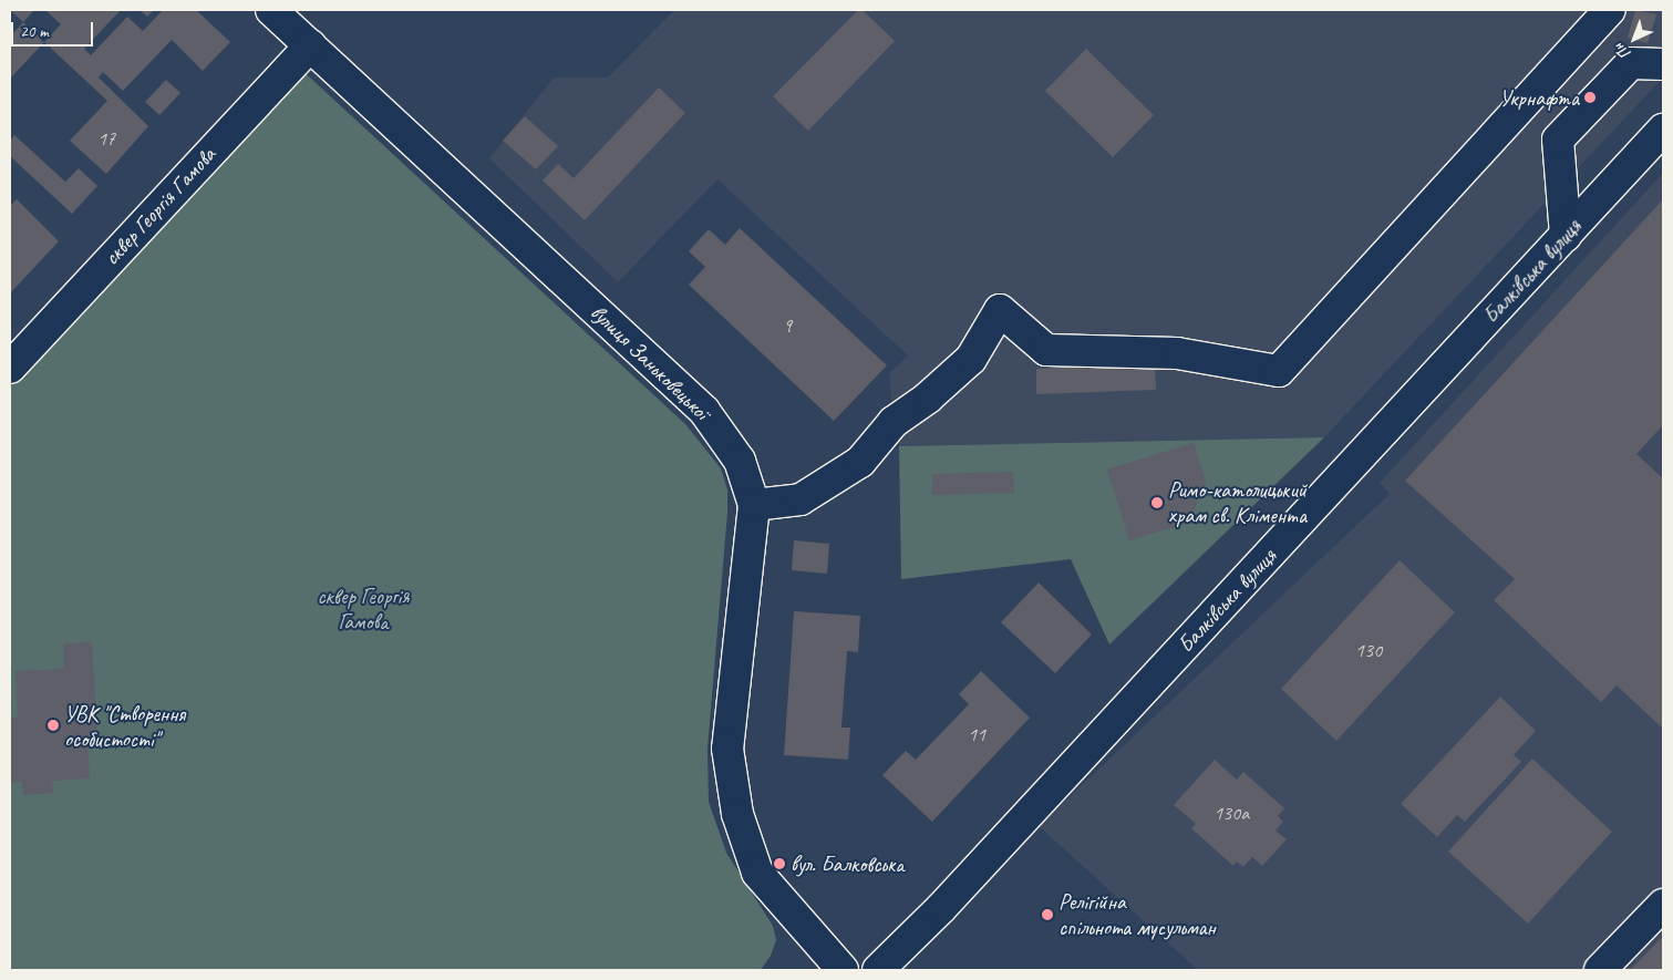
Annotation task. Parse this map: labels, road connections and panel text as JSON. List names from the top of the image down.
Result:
{
  "streets": {
    "street": ["сквер Георгія Гамова", "Балківська вулиця", "вулиця Заньковецької"]
  },
  "crossings": [
    ["сквер Георгія Гамова", "вулиця Заньковецької"]
  ],
  "parks": ["сквер Георгія Гамова"],
  "places": [
    "Укрнафта",
    "Римо-католицький храм св. Клімента",
    "УВК \"Створення особистості\"",
    "вул. Балковська",
    "Релігійна спільнота мусульман"
  ],
  "house_numbers": [
    "17",
    "9",
    "130",
    "11",
    "130а"
  ],
  "scale_bar": "20 m",
  "north": "bottom left"
}
